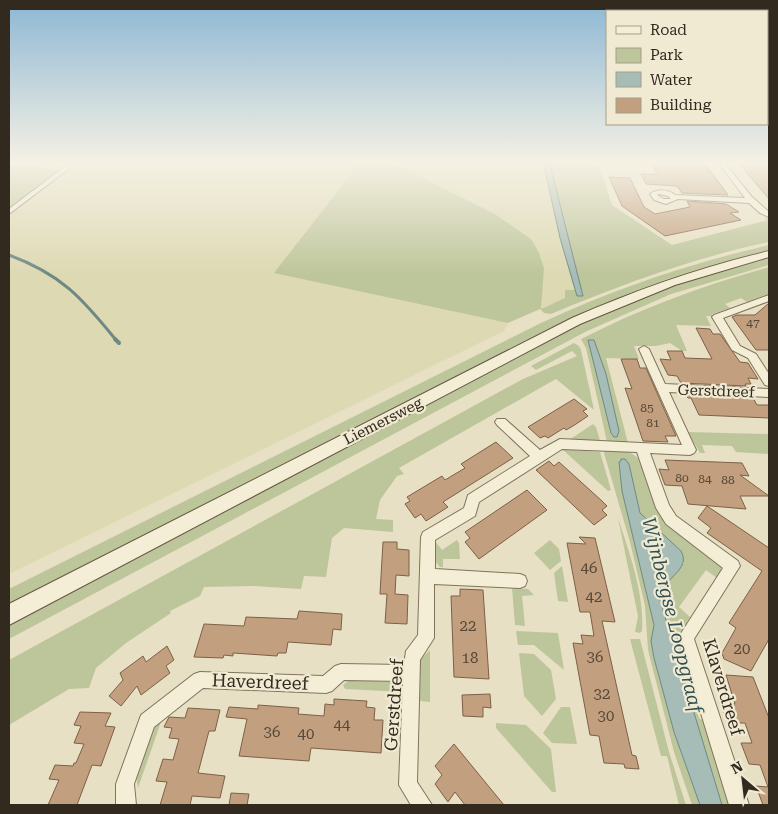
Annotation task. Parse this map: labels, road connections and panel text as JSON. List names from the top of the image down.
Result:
{
  "streets": {
    "main road": ["Liemersweg"],
    "street": ["Gerstdreef", "Haverdreef", "Klaverdreef"]
  },
  "crossings": [
    ["Gerstdreef", "Haverdreef"],
    ["Gerstdreef", "Klaverdreef"]
  ],
  "water": ["Wijnbergse Loopgraaf"],
  "house_numbers": [
    "47",
    "85",
    "81",
    "80",
    "84",
    "88",
    "46",
    "42",
    "22",
    "20",
    "36",
    "18",
    "32",
    "30",
    "44",
    "36",
    "40"
  ],
  "legend": [
    "Road",
    "Park",
    "Water",
    "Building"
  ],
  "north": "top left"
}
